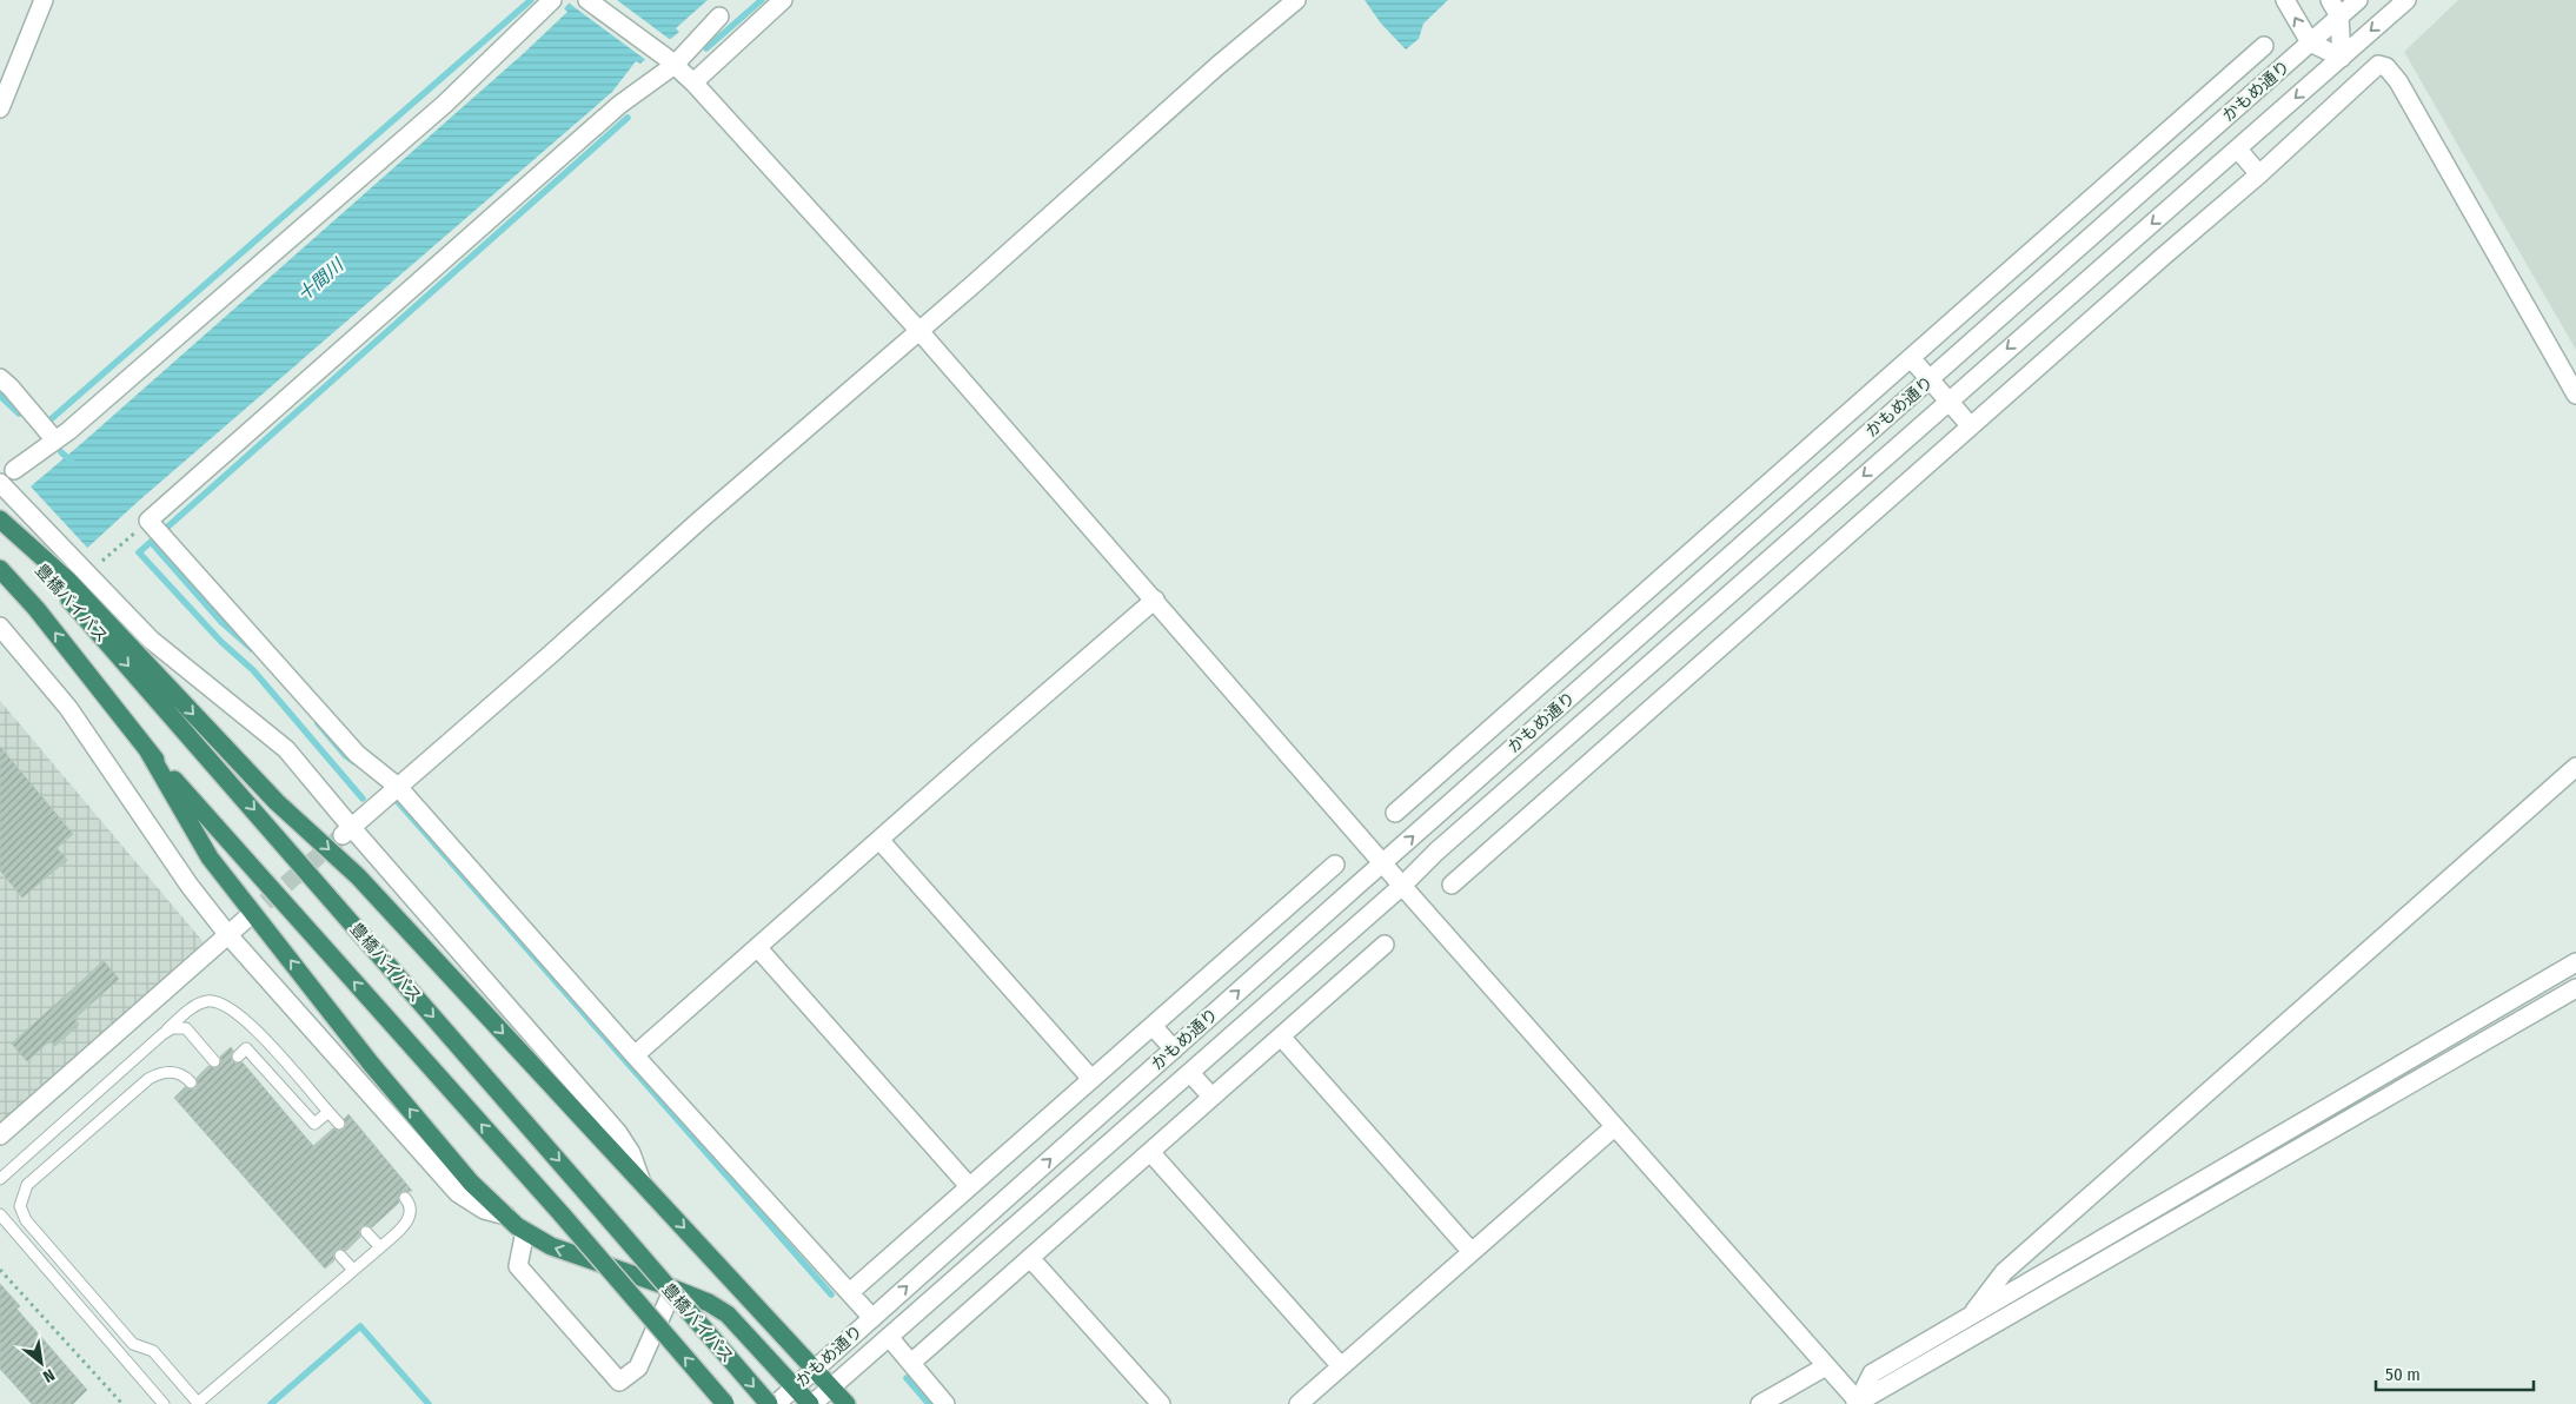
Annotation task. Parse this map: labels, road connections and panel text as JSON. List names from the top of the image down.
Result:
{
  "streets": {
    "highway": ["豊橋バイパス"],
    "street": ["かもめ通り"]
  },
  "water": ["十間川"],
  "scale_bar": "50 m",
  "north": "bottom right"
}
